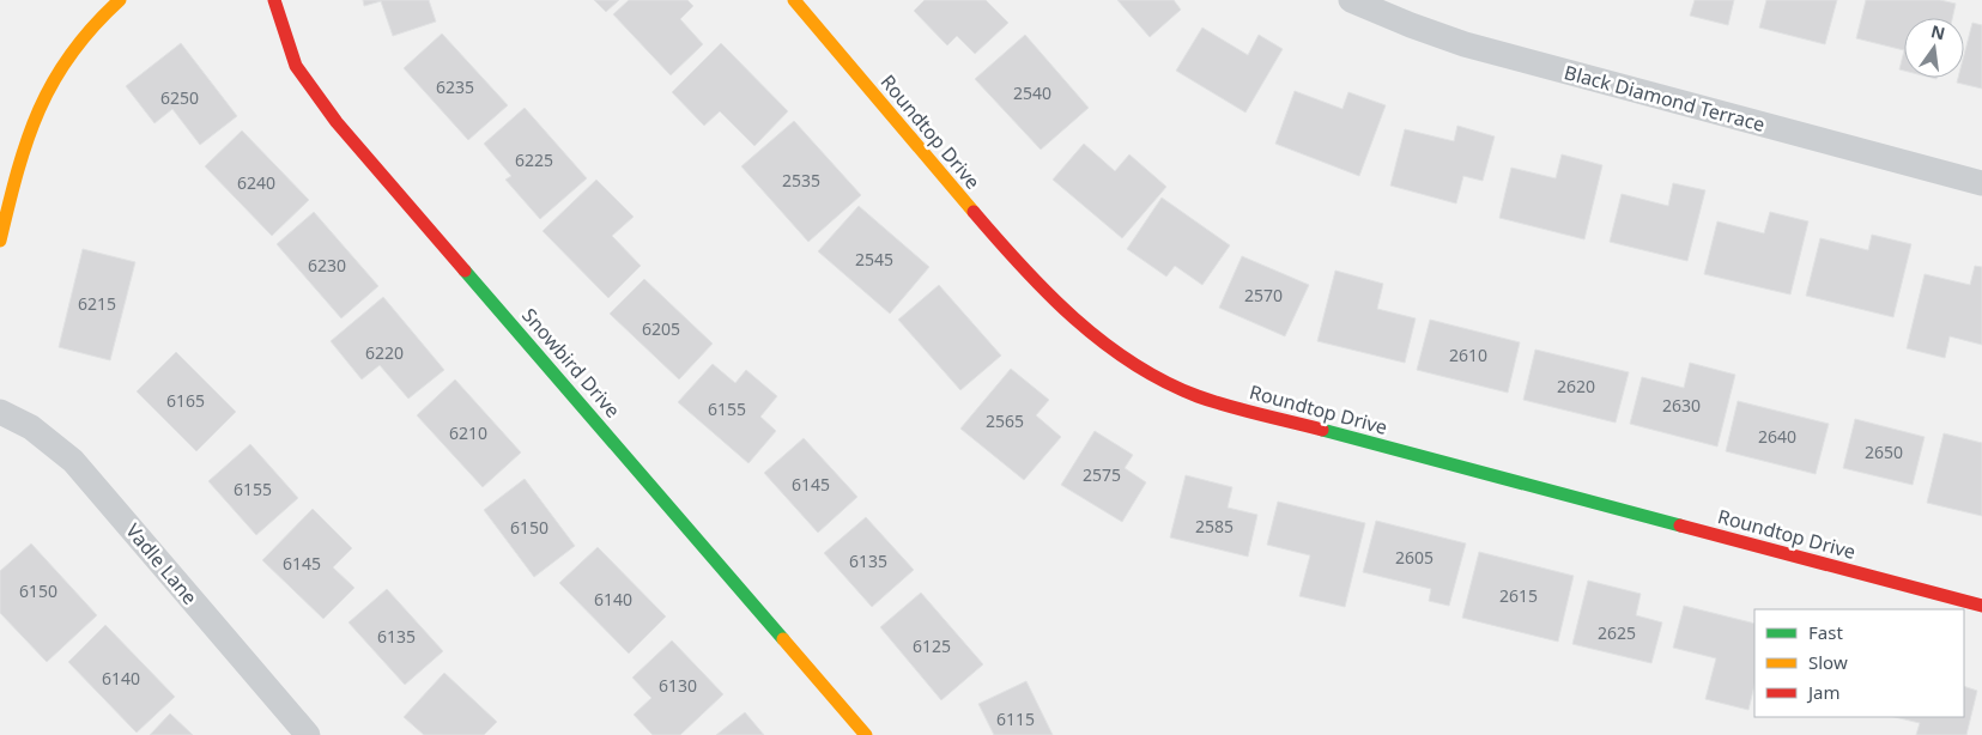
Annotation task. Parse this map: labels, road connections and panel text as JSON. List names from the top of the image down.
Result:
{
  "streets": {
    "street": [
      "Black Diamond Terrace",
      "Roundtop Drive",
      "Snowbird Drive",
      "Vadle Lane"
    ]
  },
  "house_numbers": [
    "6235",
    "2540",
    "6250",
    "6225",
    "2535",
    "6240",
    "2545",
    "6230",
    "2570",
    "6215",
    "6205",
    "6220",
    "2610",
    "2620",
    "6165",
    "2630",
    "6155",
    "2565",
    "6210",
    "2640",
    "2650",
    "2575",
    "6145",
    "6155",
    "2585",
    "6150",
    "2605",
    "6135",
    "6145",
    "6150",
    "2615",
    "6140",
    "2625",
    "6135",
    "6125",
    "6140",
    "6130",
    "6115"
  ],
  "legend": ["Fast", "Slow", "Jam"],
  "north": "top"
}
